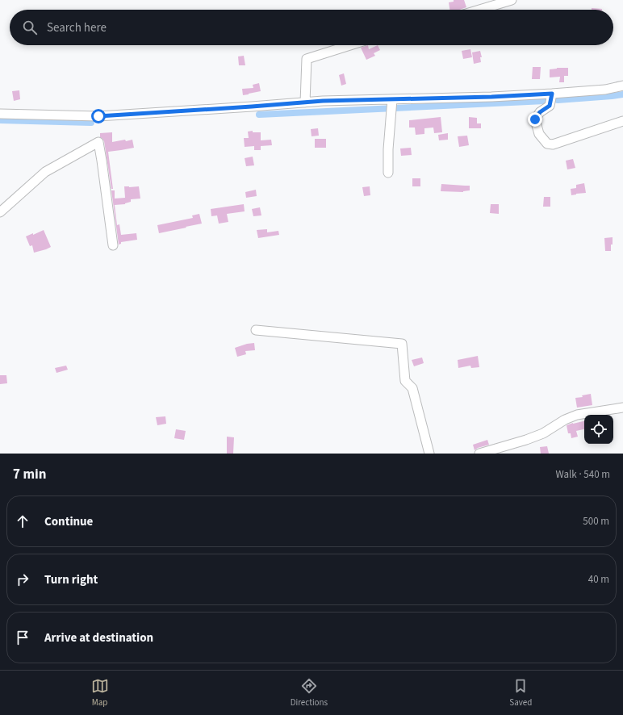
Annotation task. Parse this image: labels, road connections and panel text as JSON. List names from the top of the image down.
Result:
{
  "page": {
    "search": "Search here",
    "heading": ["7 min", "Walk · 540 m"],
    "list": [
      ["Continue", "500 m"],
      ["Turn right", "40 m"],
      "Arrive at destination"
    ],
    "nav": ["Map", "Directions", "Saved"]
  }
}
